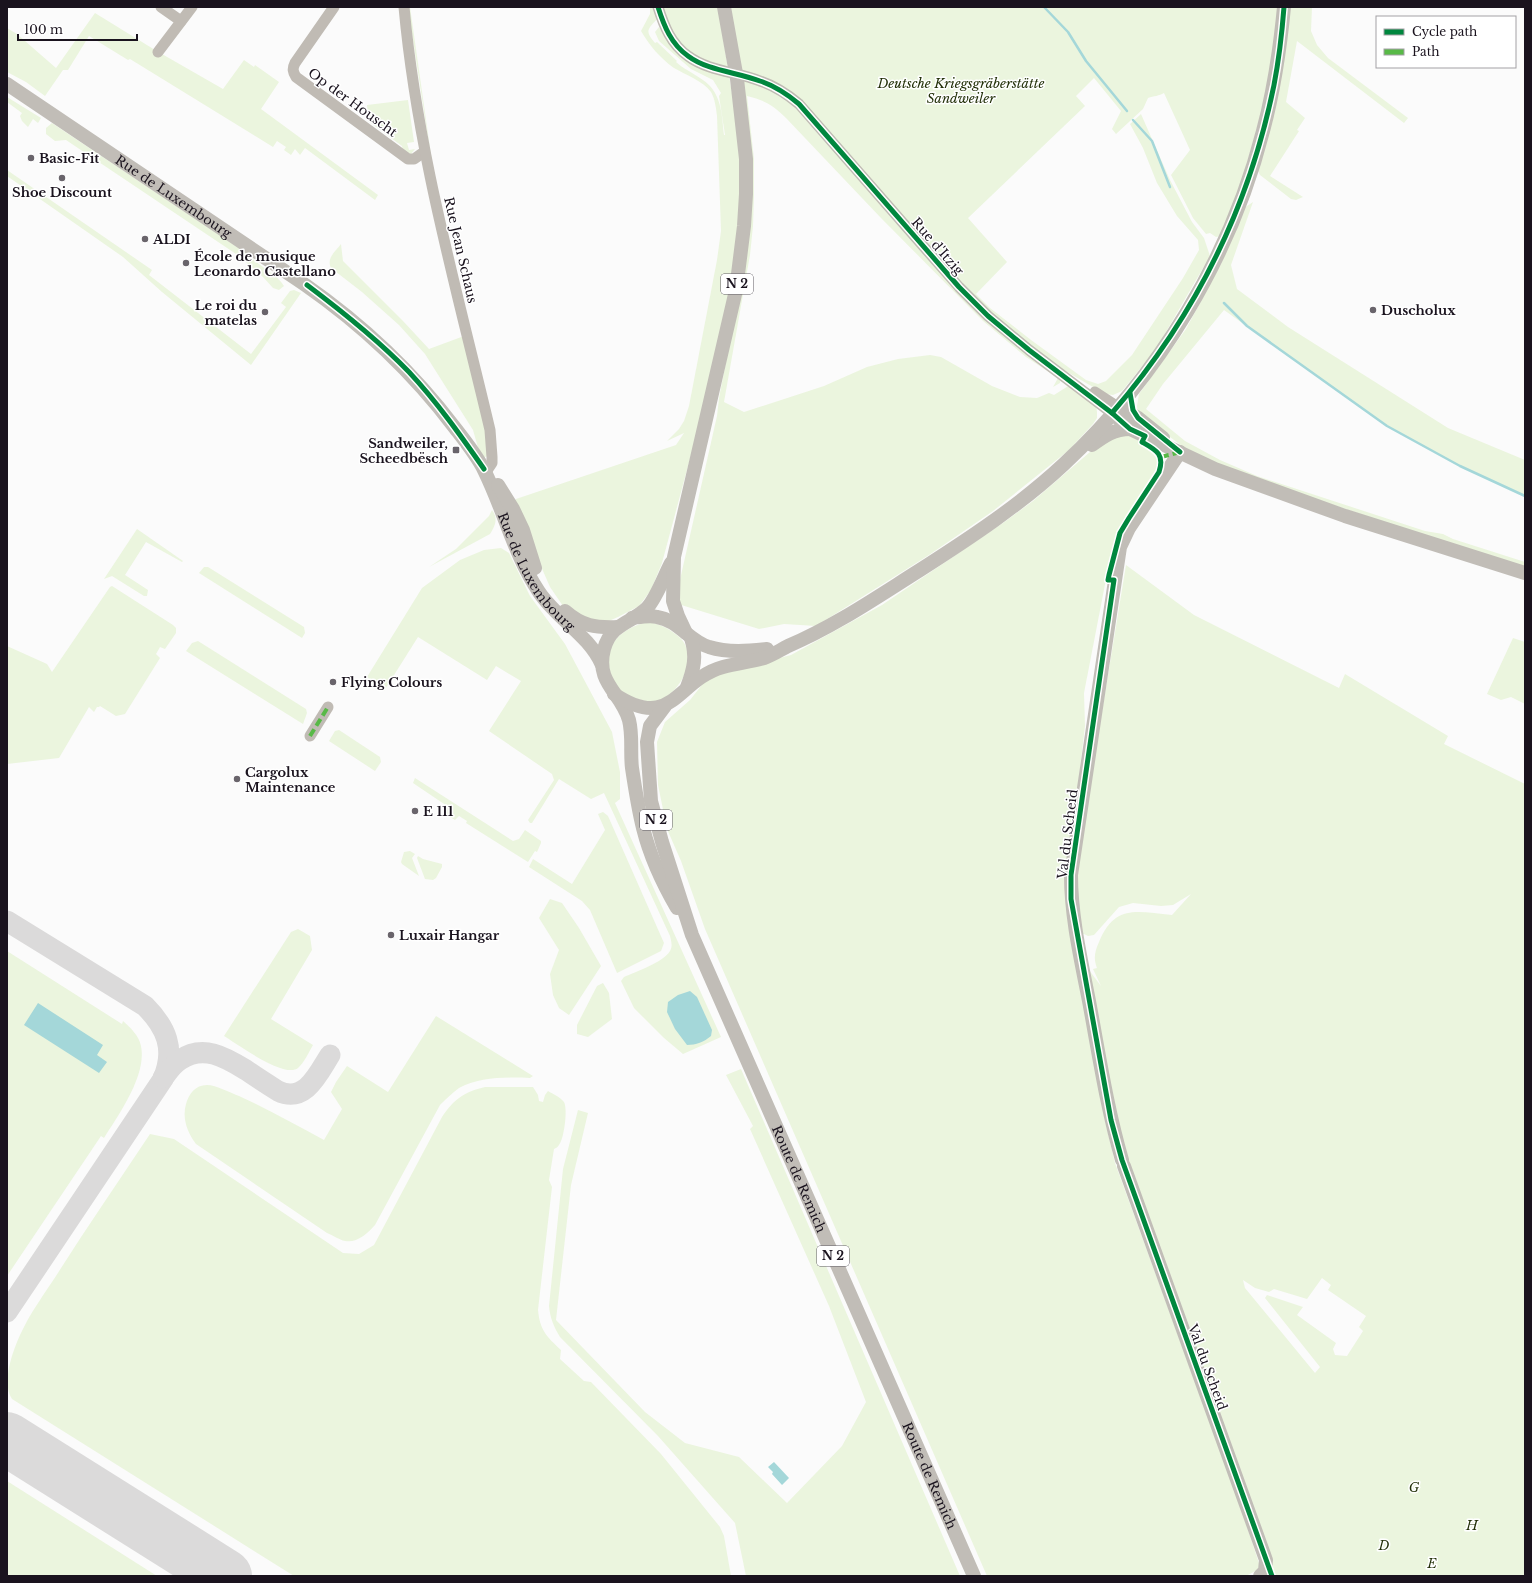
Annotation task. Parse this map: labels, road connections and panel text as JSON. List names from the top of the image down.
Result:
{
  "streets": {
    "main road": [
      "Rue de Luxembourg",
      "N 2",
      "Val du Scheid",
      "Route de Remich"
    ],
    "street": ["Op der Houscht", "Rue d'Itzig", "Rue Jean Schaus"]
  },
  "crossings": [
    ["Op der Houscht", "Rue Jean Schaus"],
    ["Rue de Luxembourg", "Rue Jean Schaus"],
    ["Rue de Luxembourg", "N 2"],
    ["Rue de Luxembourg", "Route de Remich"],
    ["N 2", "Route de Remich"]
  ],
  "parks": [
    "Deutsche Kriegsgräberstätte Sandweiler",
    "G",
    "H",
    "D",
    "E"
  ],
  "places": {
    "other": [
      "Basic-Fit",
      "Shoe Discount",
      "ALDI",
      "École de musique Leonardo Castellano",
      "Duscholux",
      "Le roi du matelas",
      "Flying Colours",
      "Cargolux Maintenance",
      "E 111",
      "Luxair Hangar"
    ],
    "transit": ["Sandweiler, Scheedbësch"]
  },
  "legend": ["Cycle path", "Path"],
  "scale_bar": "100 m"
}
